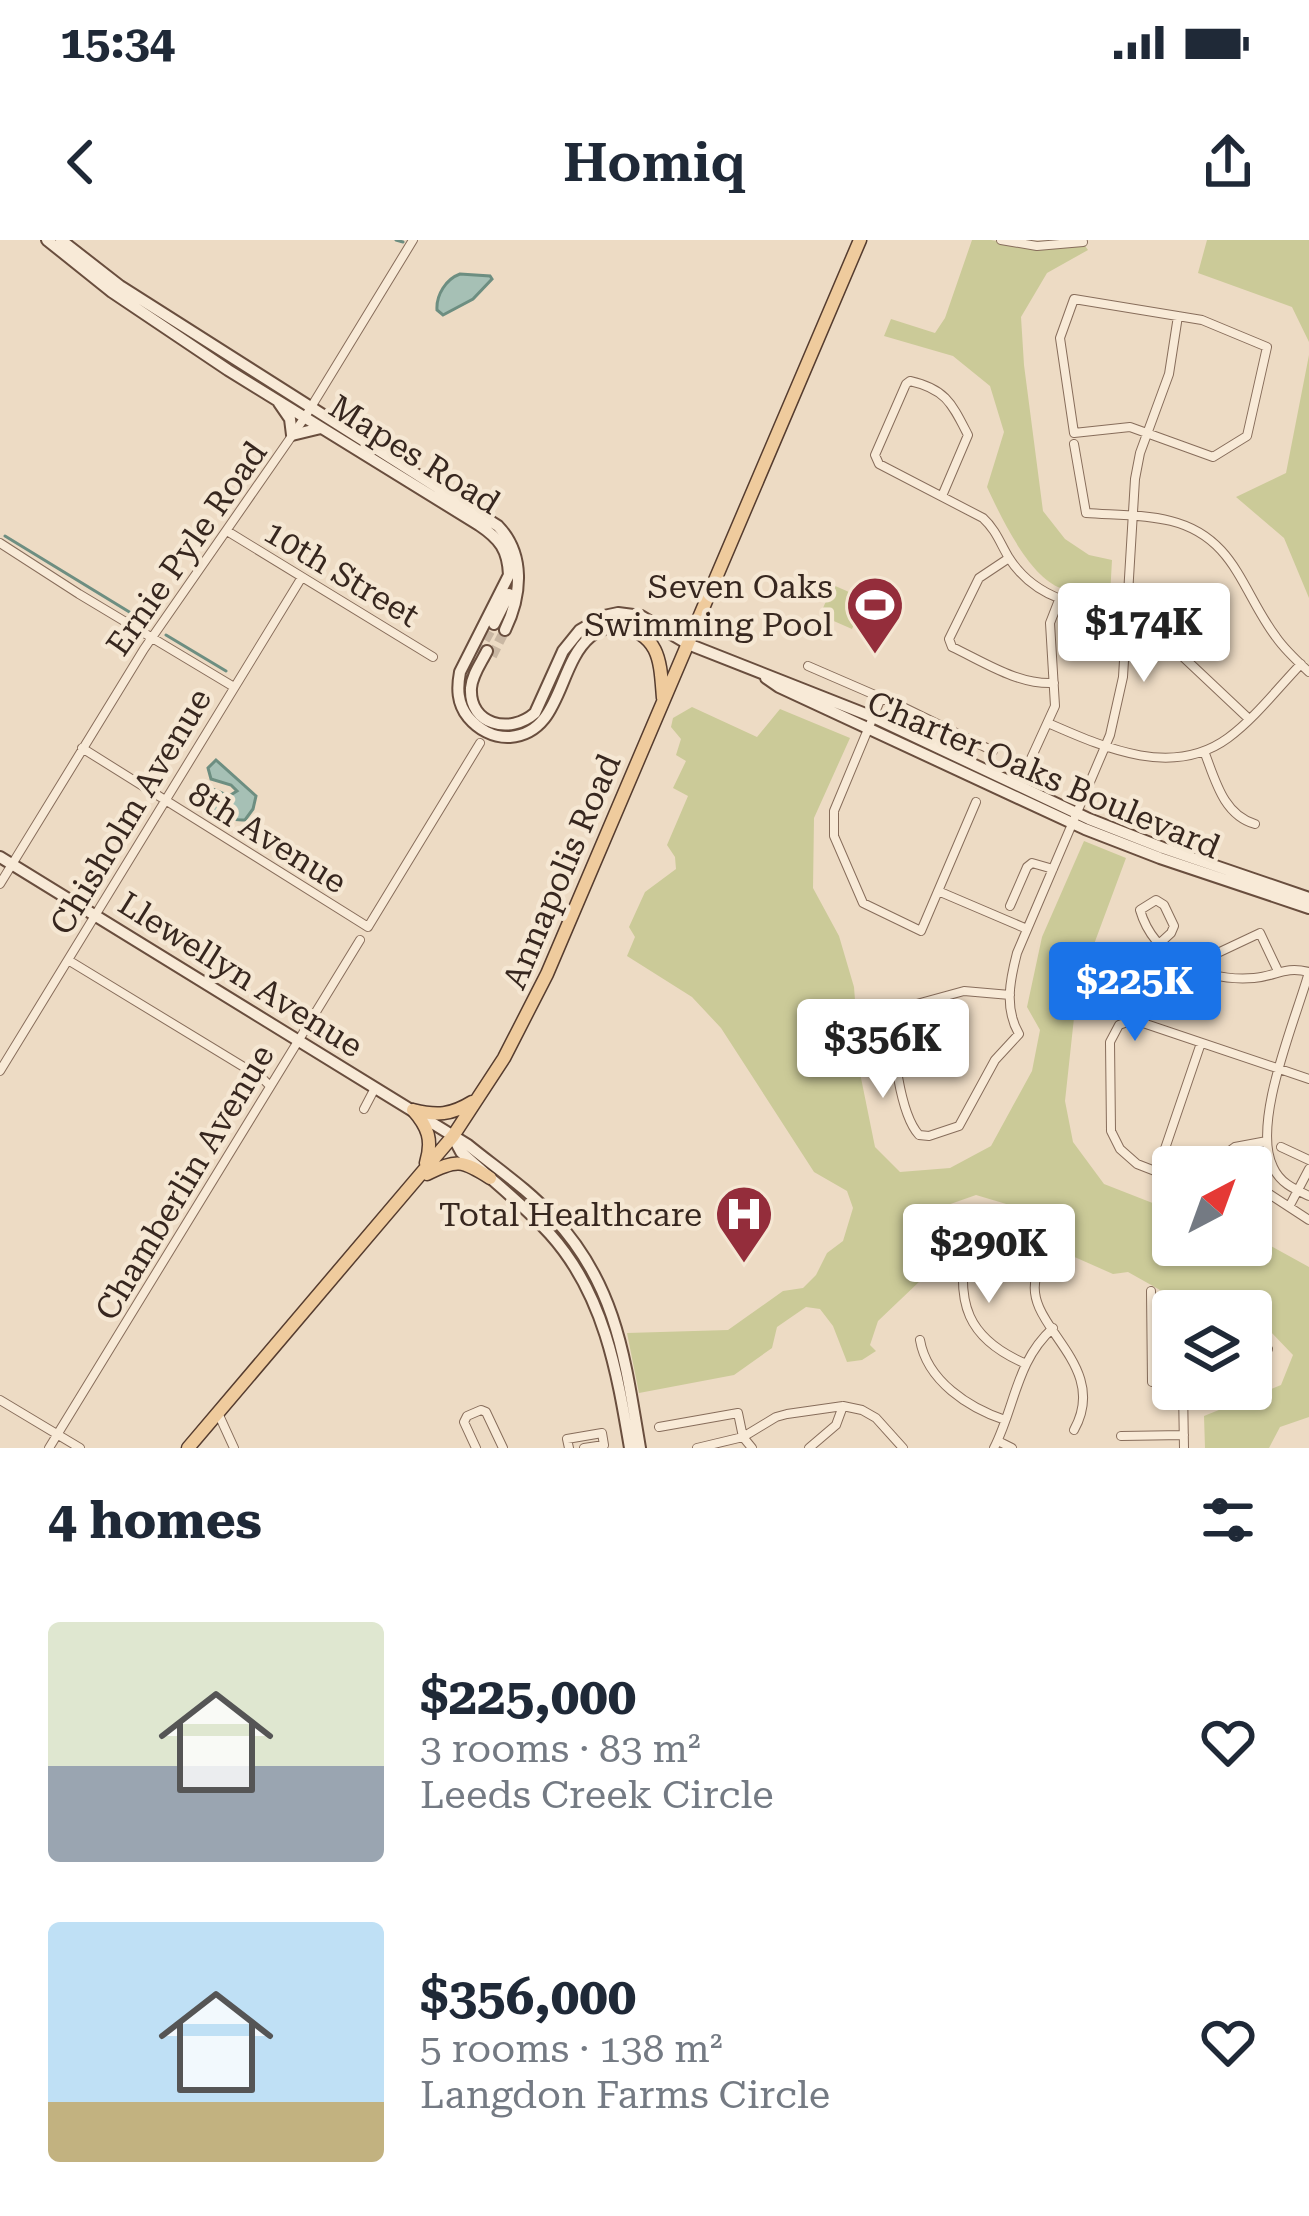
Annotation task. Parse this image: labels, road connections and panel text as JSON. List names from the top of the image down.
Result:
{
  "streets": {
    "main road": ["Annapolis Road"],
    "street": [
      "Mapes Road",
      "Ernie Pyle Road",
      "10th Street",
      "Charter Oaks Boulevard",
      "Chisholm Avenue",
      "8th Avenue",
      "Llewellyn Avenue",
      "Chamberlin Avenue"
    ]
  },
  "crossings": [
    ["Mapes Road", "Ernie Pyle Road"],
    ["Ernie Pyle Road", "10th Street"],
    ["Ernie Pyle Road", "8th Avenue"],
    ["Ernie Pyle Road", "Llewellyn Avenue"],
    ["10th Street", "Chisholm Avenue"],
    ["Charter Oaks Boulevard", "Annapolis Road"],
    ["Chisholm Avenue", "8th Avenue"],
    ["Chisholm Avenue", "Llewellyn Avenue"],
    ["Annapolis Road", "Llewellyn Avenue"],
    ["Llewellyn Avenue", "Chamberlin Avenue"]
  ],
  "places": {
    "sports": ["Seven Oaks Swimming Pool"],
    "hospital": ["Total Healthcare"]
  },
  "north": "top right",
  "page": {
    "status": "15:34",
    "header": "Homiq",
    "price": [
      "$174K",
      "$225K",
      "$356K",
      "$290K"
    ],
    "heading": "4 homes",
    "list": [
      {
        "name": "$225,000",
        "note": "3 rooms · 83 m² · Leeds Creek Circle"
      },
      {
        "name": "$356,000",
        "note": "5 rooms · 138 m² · Langdon Farms Circle"
      }
    ]
  }
}
